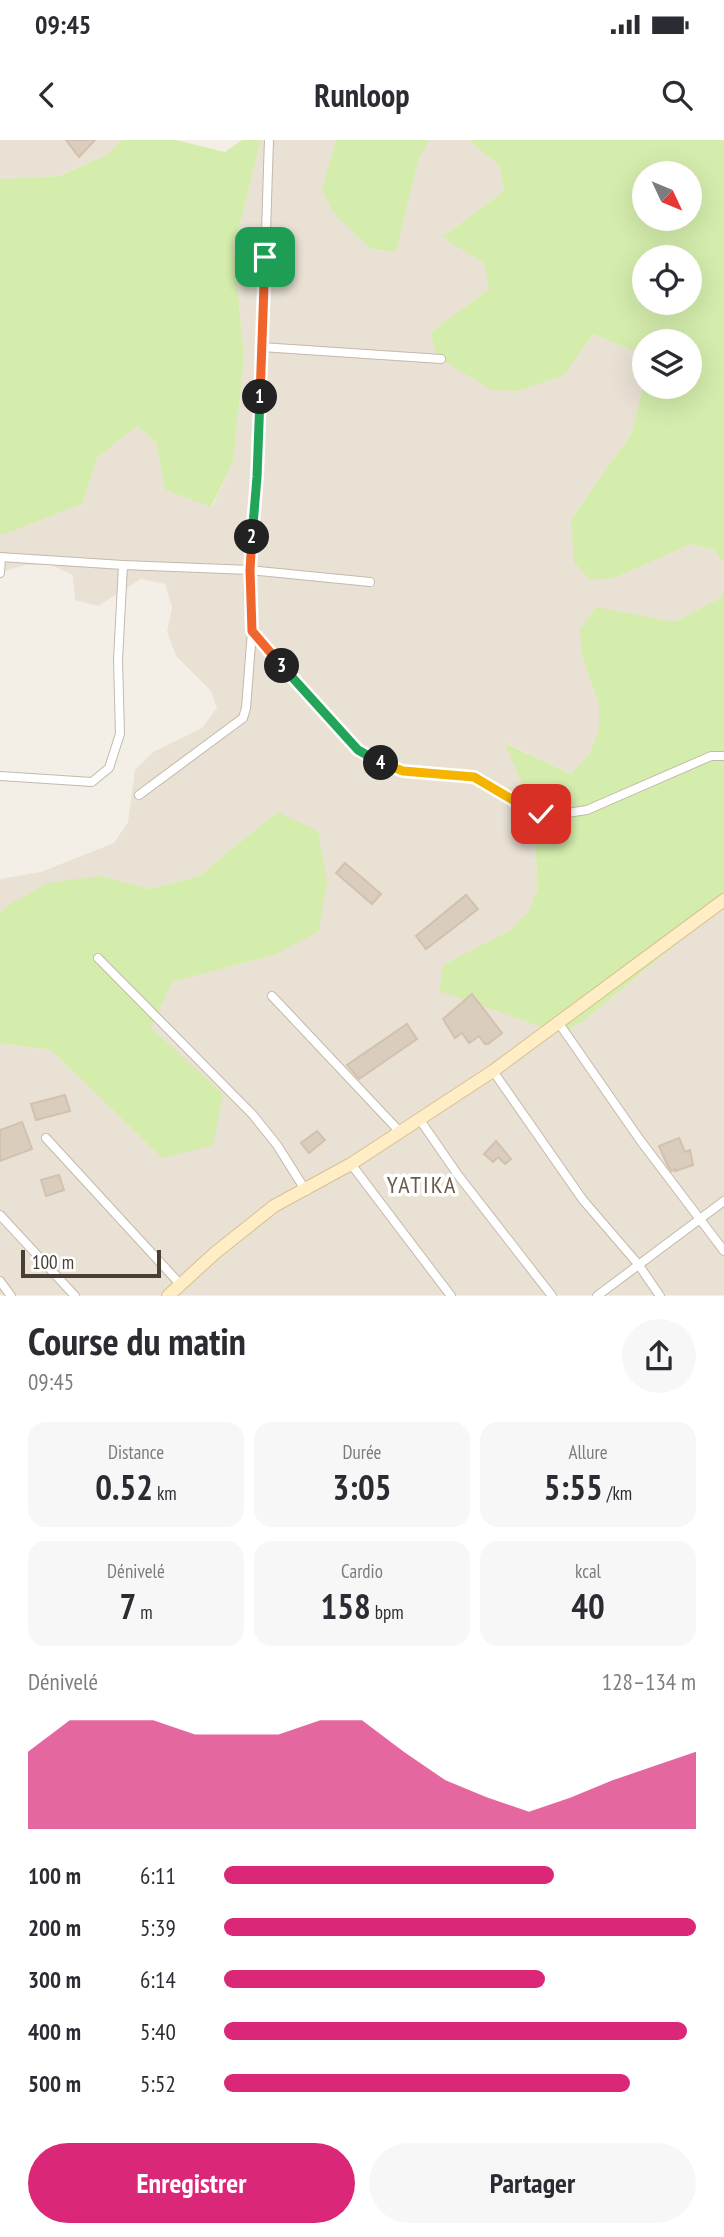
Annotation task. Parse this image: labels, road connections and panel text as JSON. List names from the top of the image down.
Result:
{
  "districts": ["YATIKA"],
  "scale_bar": "100 m",
  "north": "bottom right",
  "page": {
    "status": "09:45",
    "header": "Runloop",
    "pins": [
      "1",
      "2",
      "3",
      "4"
    ],
    "scale": "100 m",
    "heading": ["Course du matin", "09:45"],
    "stats": [
      ["Distance", "0.52 km"],
      ["Durée", "3:05"],
      ["Allure", "5:55 /km"],
      ["Dénivelé", "7 m"],
      ["Cardio", "158 bpm"],
      ["kcal", "40"]
    ],
    "chart": ["Dénivelé", "128–134 m"],
    "list": [
      {
        "name": "100 m",
        "note": "6:11"
      },
      {
        "name": "200 m",
        "note": "5:39"
      },
      {
        "name": "300 m",
        "note": "6:14"
      },
      {
        "name": "400 m",
        "note": "5:40"
      },
      {
        "name": "500 m",
        "note": "5:52"
      }
    ],
    "buttons": ["Enregistrer", "Partager"]
  }
}
